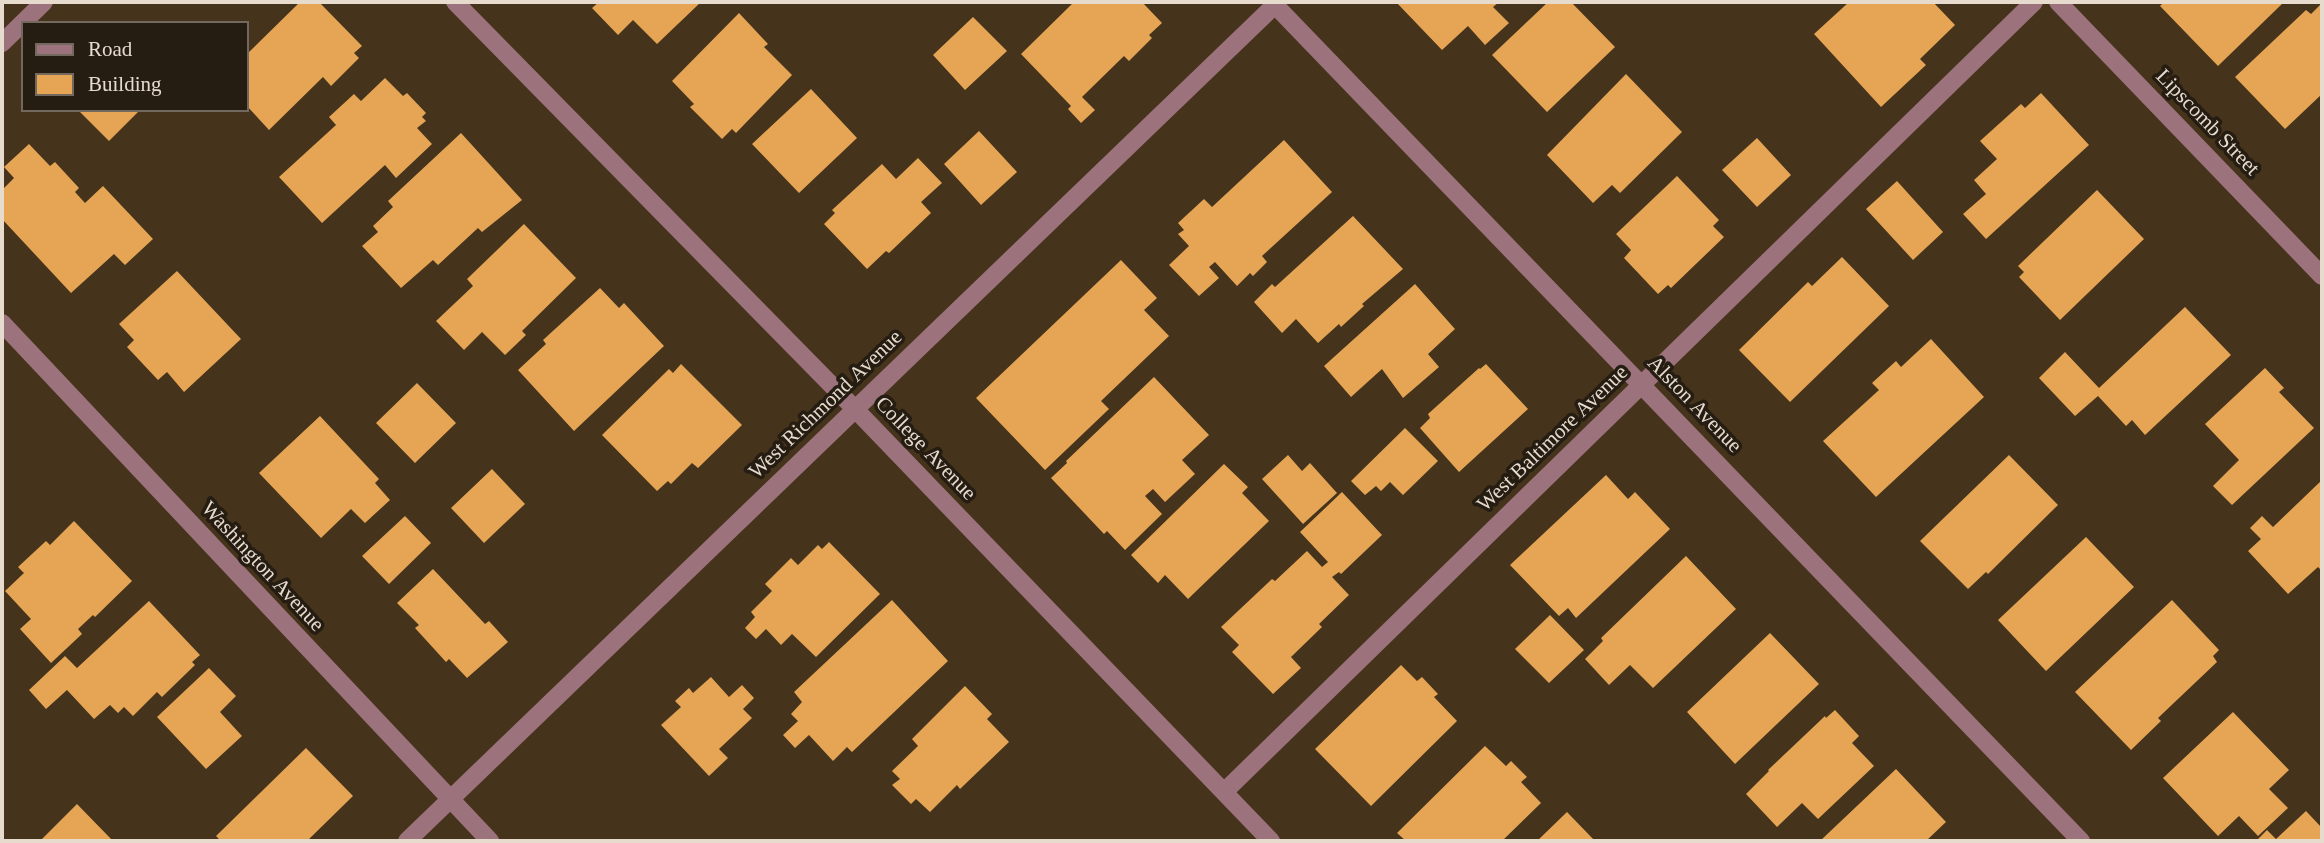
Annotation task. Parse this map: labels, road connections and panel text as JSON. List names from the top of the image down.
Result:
{
  "streets": {
    "street": [
      "Lipscomb Street",
      "West Richmond Avenue",
      "Alston Avenue",
      "West Baltimore Avenue",
      "College Avenue",
      "Washington Avenue"
    ]
  },
  "crossings": [
    ["West Richmond Avenue", "Alston Avenue"],
    ["West Richmond Avenue", "College Avenue"],
    ["West Richmond Avenue", "Washington Avenue"],
    ["Alston Avenue", "West Baltimore Avenue"],
    ["West Baltimore Avenue", "College Avenue"]
  ],
  "legend": ["Road", "Building"]
}
